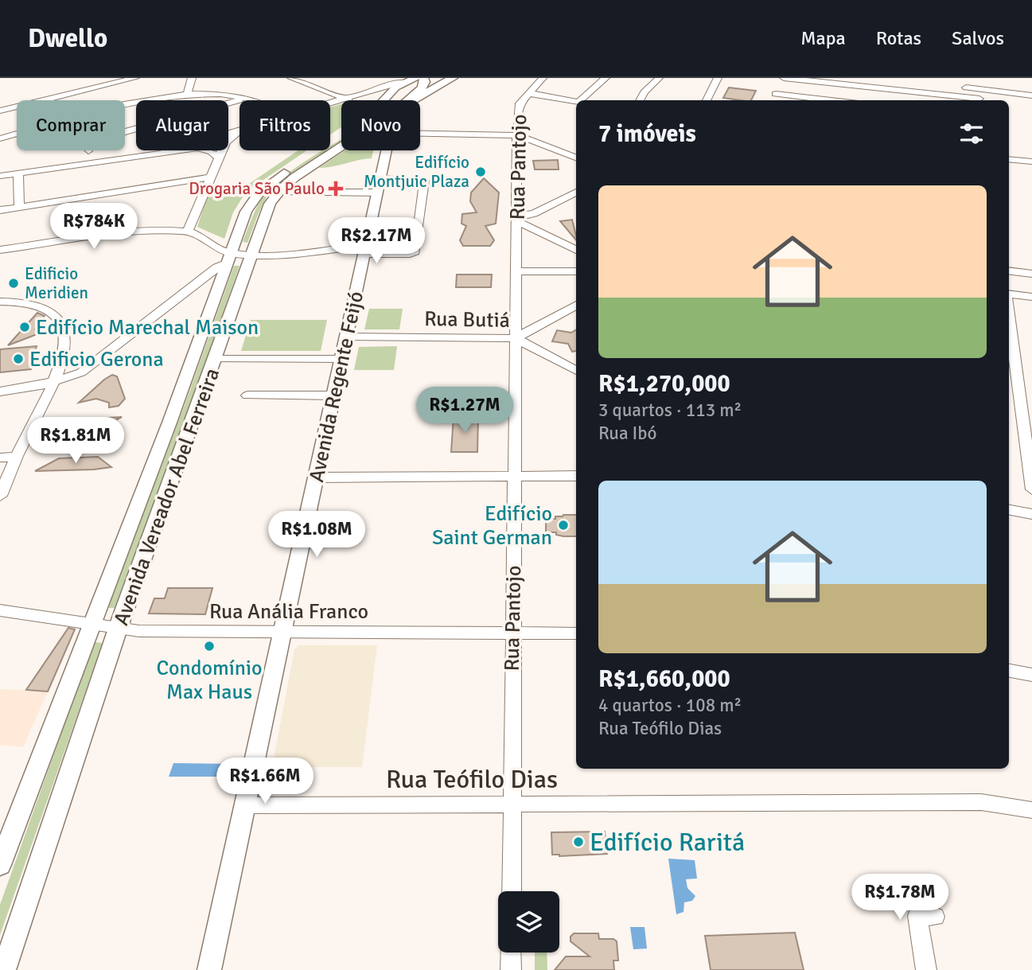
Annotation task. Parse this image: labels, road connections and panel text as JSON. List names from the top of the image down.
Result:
{
  "streets": {
    "main road": ["Avenida Regente Feijó", "Avenida Vereador Abel Ferreira"],
    "street": [
      "Rua Pantojo",
      "Rua Butiá",
      "Rua Anália Franco",
      "Rua Teófilo Dias"
    ]
  },
  "crossings": [
    ["Rua Pantojo", "Rua Butiá"],
    ["Rua Pantojo", "Rua Anália Franco"],
    ["Rua Pantojo", "Rua Teófilo Dias"],
    ["Rua Butiá", "Avenida Regente Feijó"],
    ["Avenida Regente Feijó", "Rua Anália Franco"],
    ["Avenida Regente Feijó", "Rua Teófilo Dias"],
    ["Avenida Vereador Abel Ferreira", "Rua Anália Franco"]
  ],
  "places": {
    "other": [
      "Edifício Montjuic Plaza",
      "Edificio Meridien",
      "Edifício Marechal Maison",
      "Edificio Gerona",
      "Edifício Saint German",
      "Condomínio Max Haus",
      "Edifício Raritá"
    ],
    "health": ["Drogaria São Paulo"]
  },
  "page": {
    "header": "Dwello",
    "nav": ["Mapa", "Rotas", "Salvos"],
    "chip": [
      "Comprar",
      "Alugar",
      "Filtros",
      "Novo"
    ],
    "heading": "7 imóveis",
    "list": [
      {
        "name": "R$1,270,000",
        "note": "3 quartos · 113 m² · Rua Ibó"
      },
      {
        "name": "R$1,660,000",
        "note": "4 quartos · 108 m² · Rua Teófilo Dias"
      }
    ],
    "price": [
      "R$784K",
      "R$2.17M",
      "R$1.27M",
      "R$1.81M",
      "R$1.08M",
      "R$1.66M",
      "R$1.78M"
    ]
  }
}
